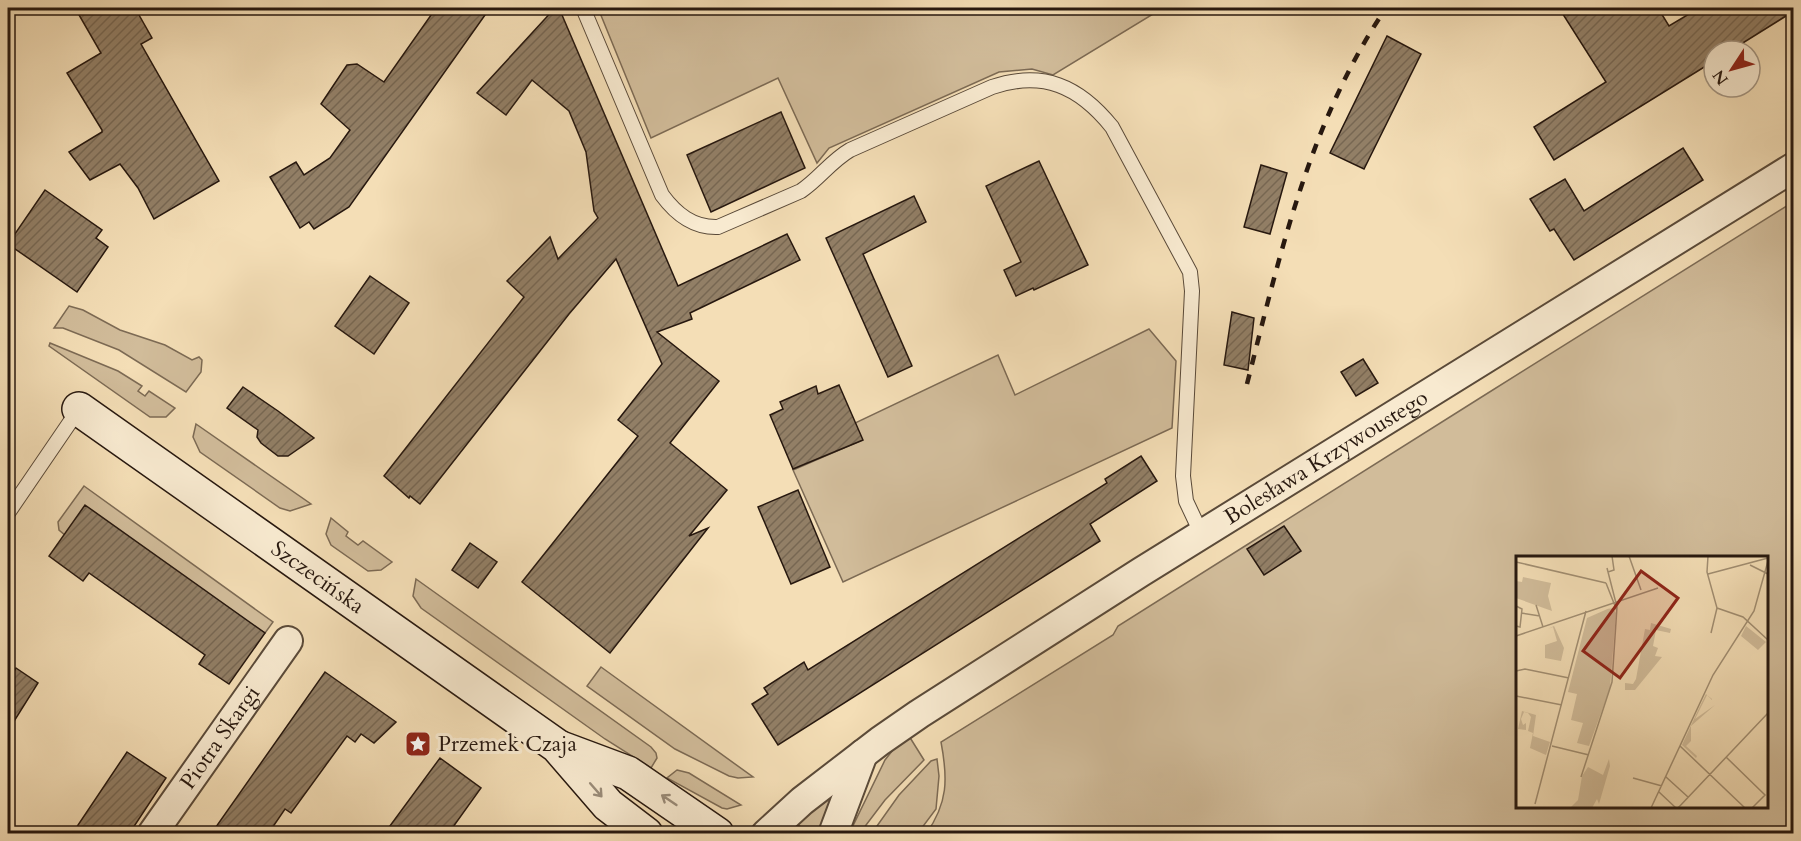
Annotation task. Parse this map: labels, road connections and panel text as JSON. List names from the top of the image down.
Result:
{
  "streets": {
    "street": ["Bolesława Krzywoustego", "Szczecińska", "Piotra Skargi"]
  },
  "places": {
    "place": ["Przemek Czaja"]
  },
  "north": "bottom left"
}
